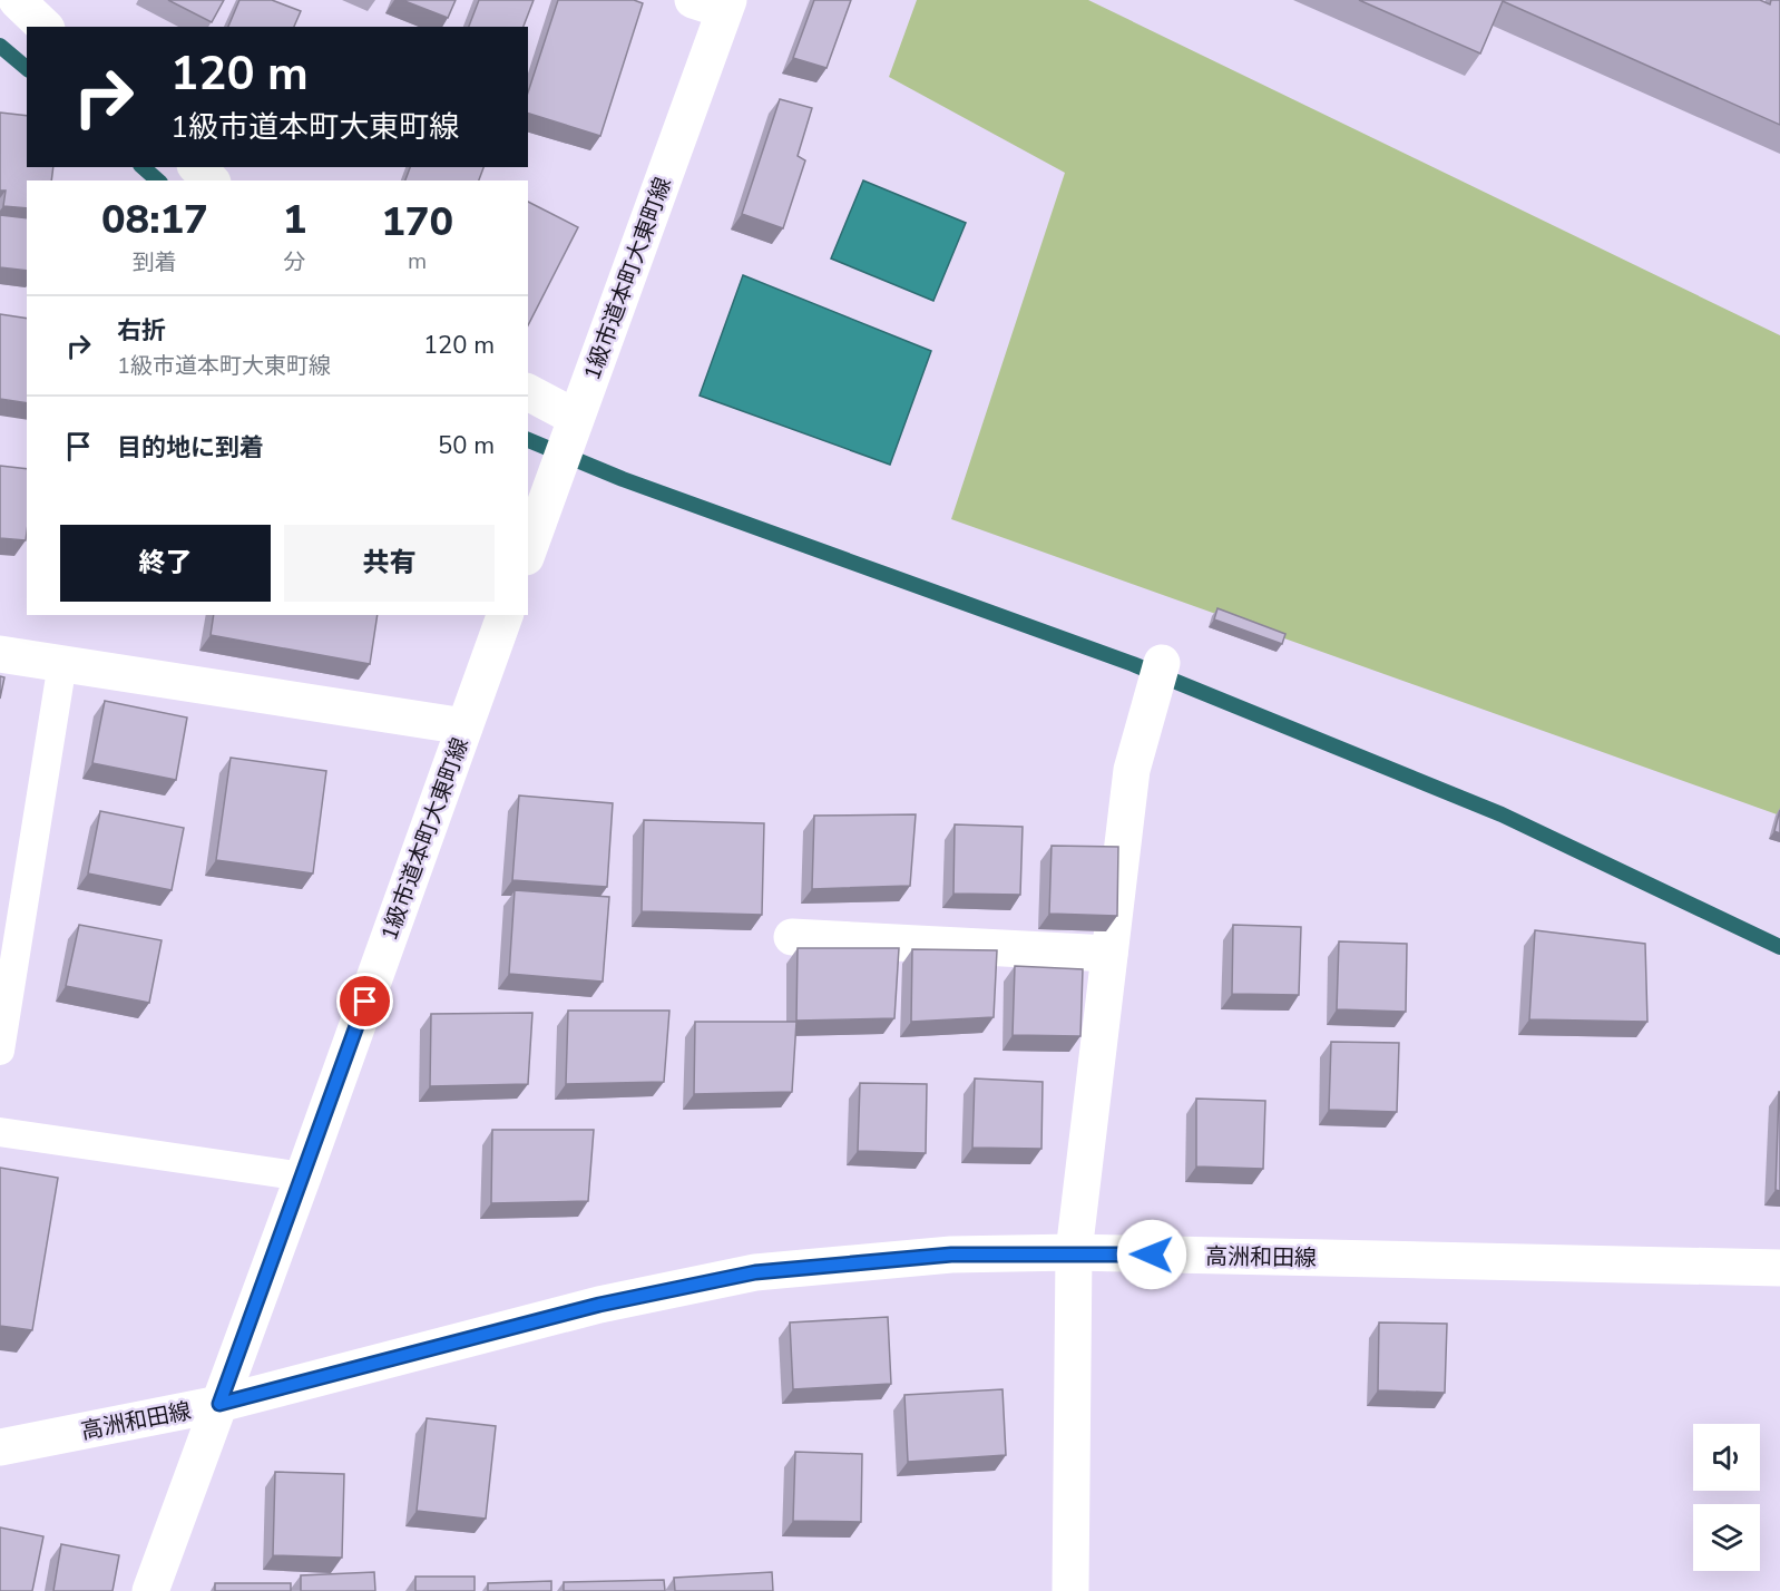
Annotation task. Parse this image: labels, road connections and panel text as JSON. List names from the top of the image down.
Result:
{
  "streets": {
    "street": ["1級市道本町大東町線", "高洲和田線"]
  },
  "crossings": [
    ["1級市道本町大東町線", "高洲和田線"]
  ],
  "page": {
    "turn": ["120 m", "1級市道本町大東町線"],
    "eta": [
      "08:17",
      "到着",
      "1",
      "分",
      "170",
      "m"
    ],
    "list": [
      {
        "name": "右折",
        "note": "1級市道本町大東町線",
        "value": "120 m"
      },
      {
        "name": "目的地に到着",
        "value": "50 m"
      }
    ],
    "buttons": ["終了", "共有"]
  }
}
